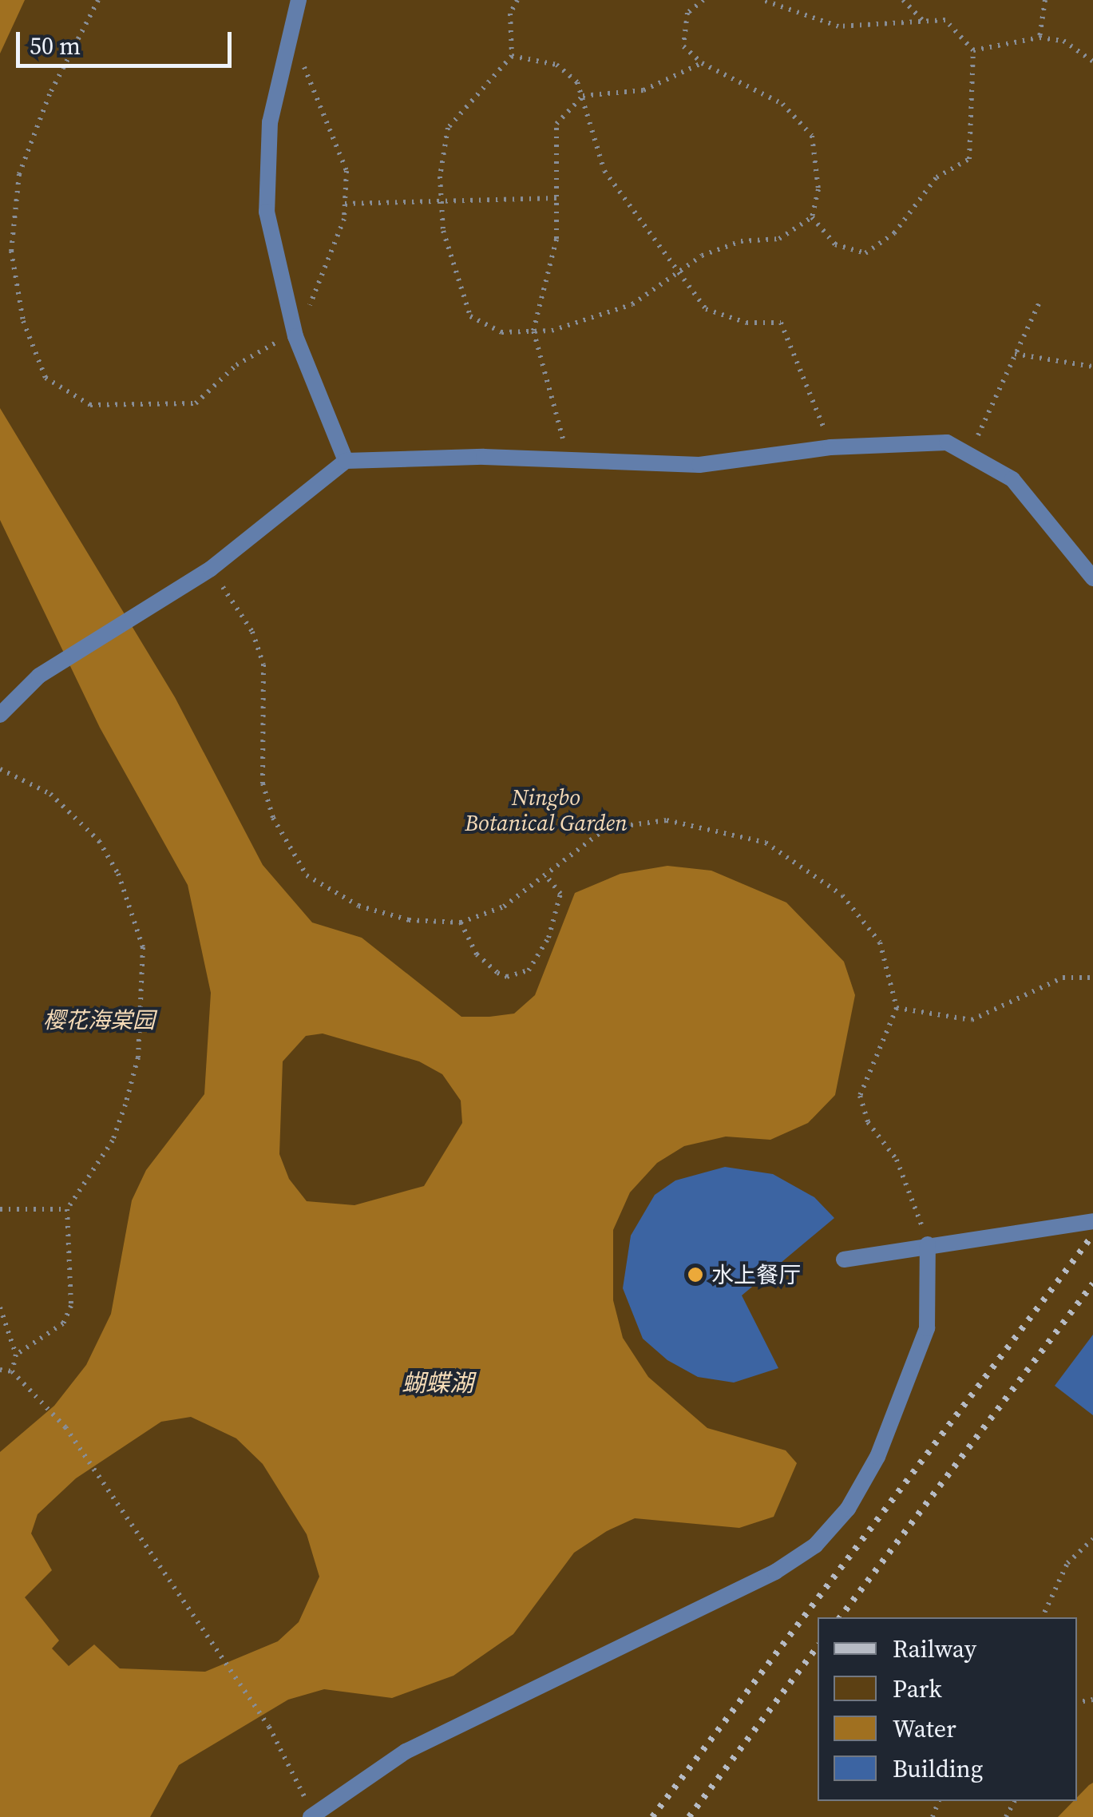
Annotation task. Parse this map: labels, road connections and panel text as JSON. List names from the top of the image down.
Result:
{
  "water": ["蝴蝶湖"],
  "parks": ["Ningbo Botanical Garden", "樱花海棠园"],
  "places": ["水上餐厅"],
  "legend": [
    "Railway",
    "Park",
    "Water",
    "Building"
  ],
  "scale_bar": "50 m"
}
